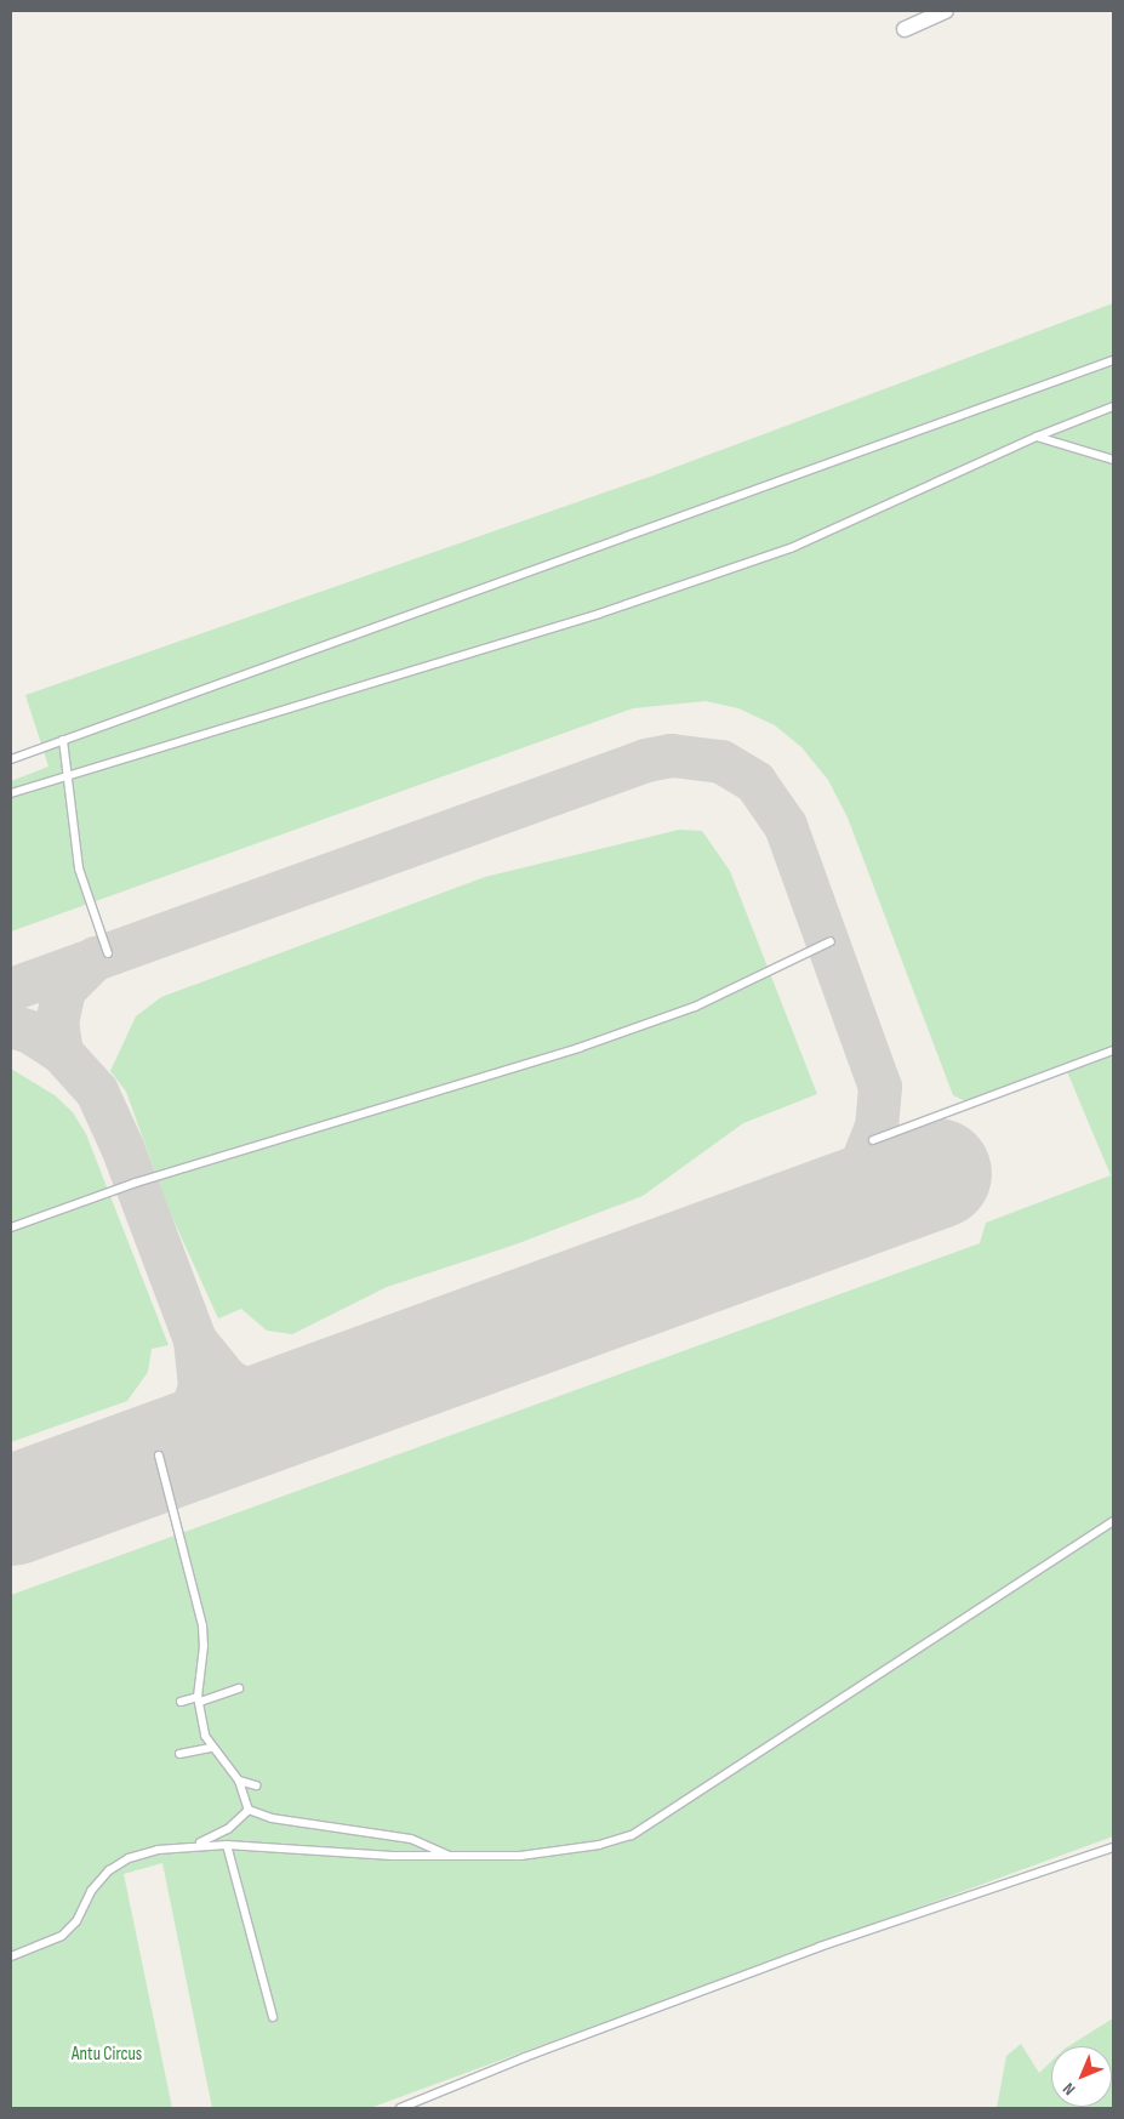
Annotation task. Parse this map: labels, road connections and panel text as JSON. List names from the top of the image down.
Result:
{
  "parks": ["Antu Circus"],
  "north": "bottom left"
}
